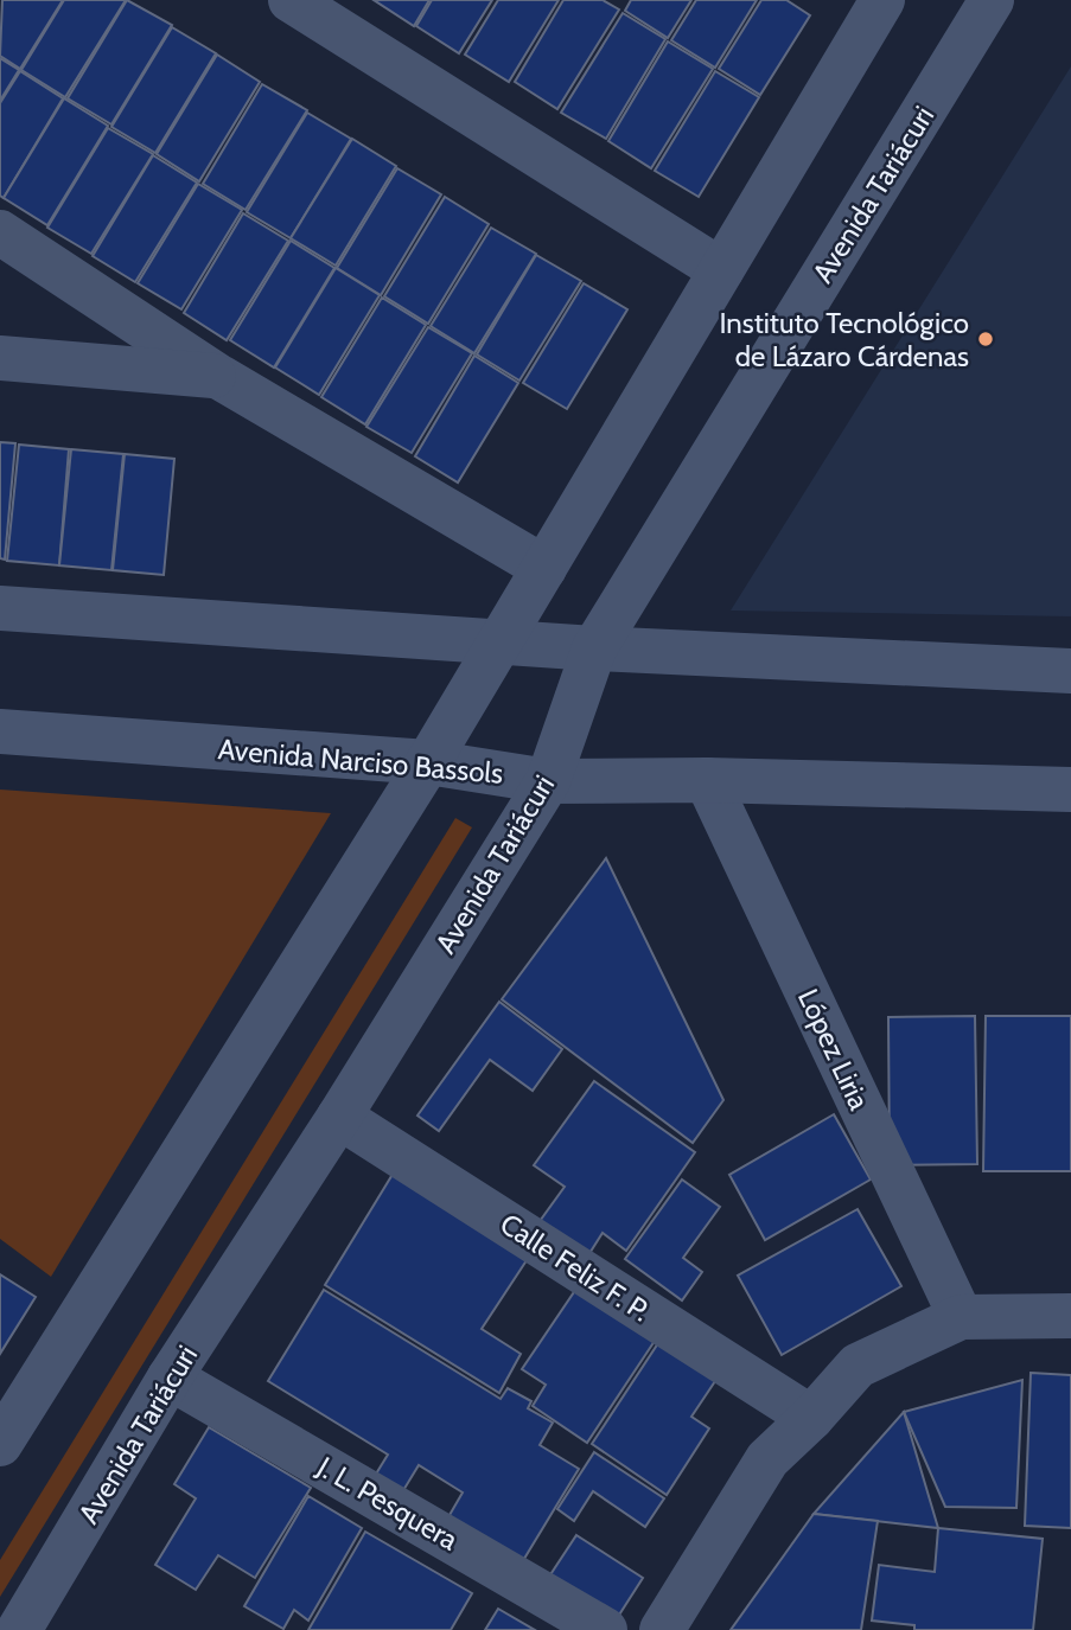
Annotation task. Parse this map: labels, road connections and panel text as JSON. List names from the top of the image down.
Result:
{
  "streets": {
    "street": [
      "Avenida Tariácuri",
      "Avenida Narciso Bassols",
      "López Liria",
      "Calle Feliz F. P.",
      "J. L. Pesquera"
    ]
  },
  "crossings": [
    ["Avenida Tariácuri", "Avenida Narciso Bassols"],
    ["Avenida Tariácuri", "Calle Feliz F. P."],
    ["Avenida Tariácuri", "J. L. Pesquera"],
    ["Avenida Narciso Bassols", "López Liria"]
  ],
  "places": ["Instituto Tecnológico de Lázaro Cárdenas"]
}
